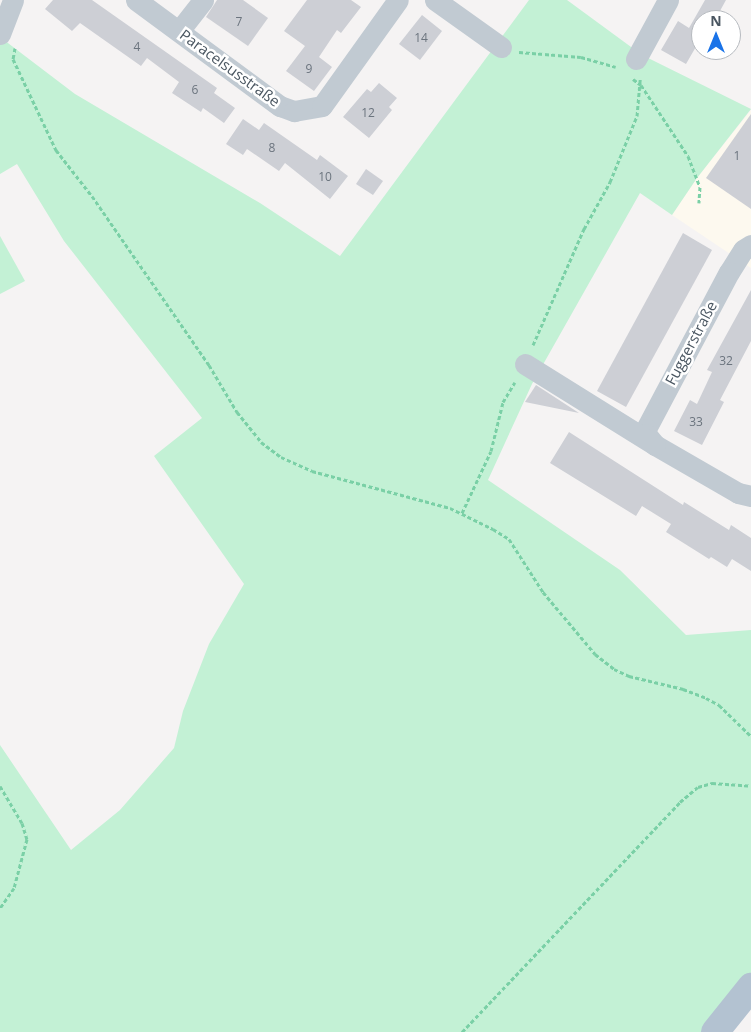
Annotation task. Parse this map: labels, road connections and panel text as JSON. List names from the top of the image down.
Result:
{
  "streets": {
    "street": ["Paracelsusstraße", "Fuggerstraße"]
  },
  "house_numbers": [
    "7",
    "14",
    "4",
    "9",
    "6",
    "12",
    "8",
    "1",
    "10",
    "32",
    "33"
  ],
  "north": "top"
}
